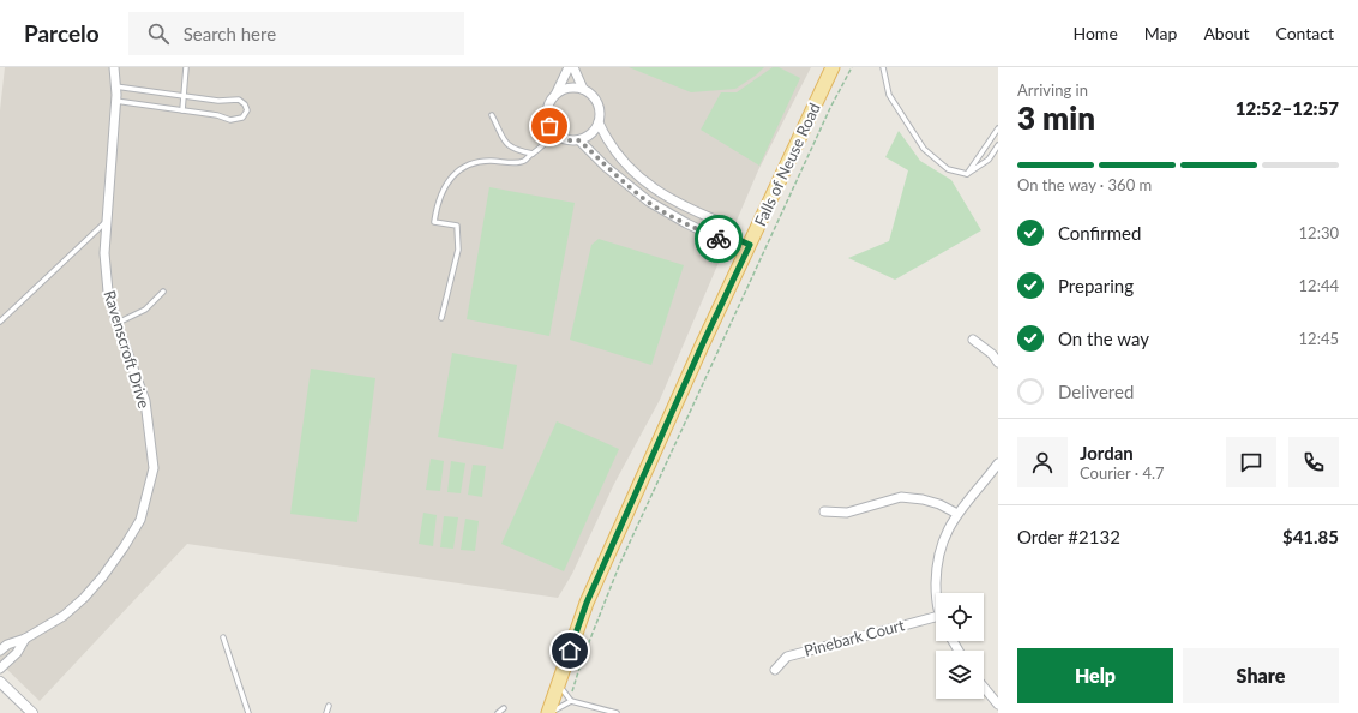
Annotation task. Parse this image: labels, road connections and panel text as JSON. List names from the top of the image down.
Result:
{
  "streets": {
    "main road": ["Falls of Neuse Road"],
    "street": ["Ravenscroft Drive", "Pinebark Court"]
  },
  "page": {
    "header": "Parcelo",
    "search": "Search here",
    "nav": [
      "Home",
      "Map",
      "About",
      "Contact"
    ],
    "heading": ["3 min", "Arriving in", "12:52–12:57"],
    "panel": [
      "Jordan",
      "Courier · 4.7",
      "Order #2132",
      "$41.85"
    ],
    "bar": "On the way · 360 m",
    "list": [
      ["Confirmed", "12:30"],
      ["Preparing", "12:44"],
      ["On the way", "12:45"],
      "Delivered"
    ],
    "buttons": ["Help", "Share"]
  }
}
